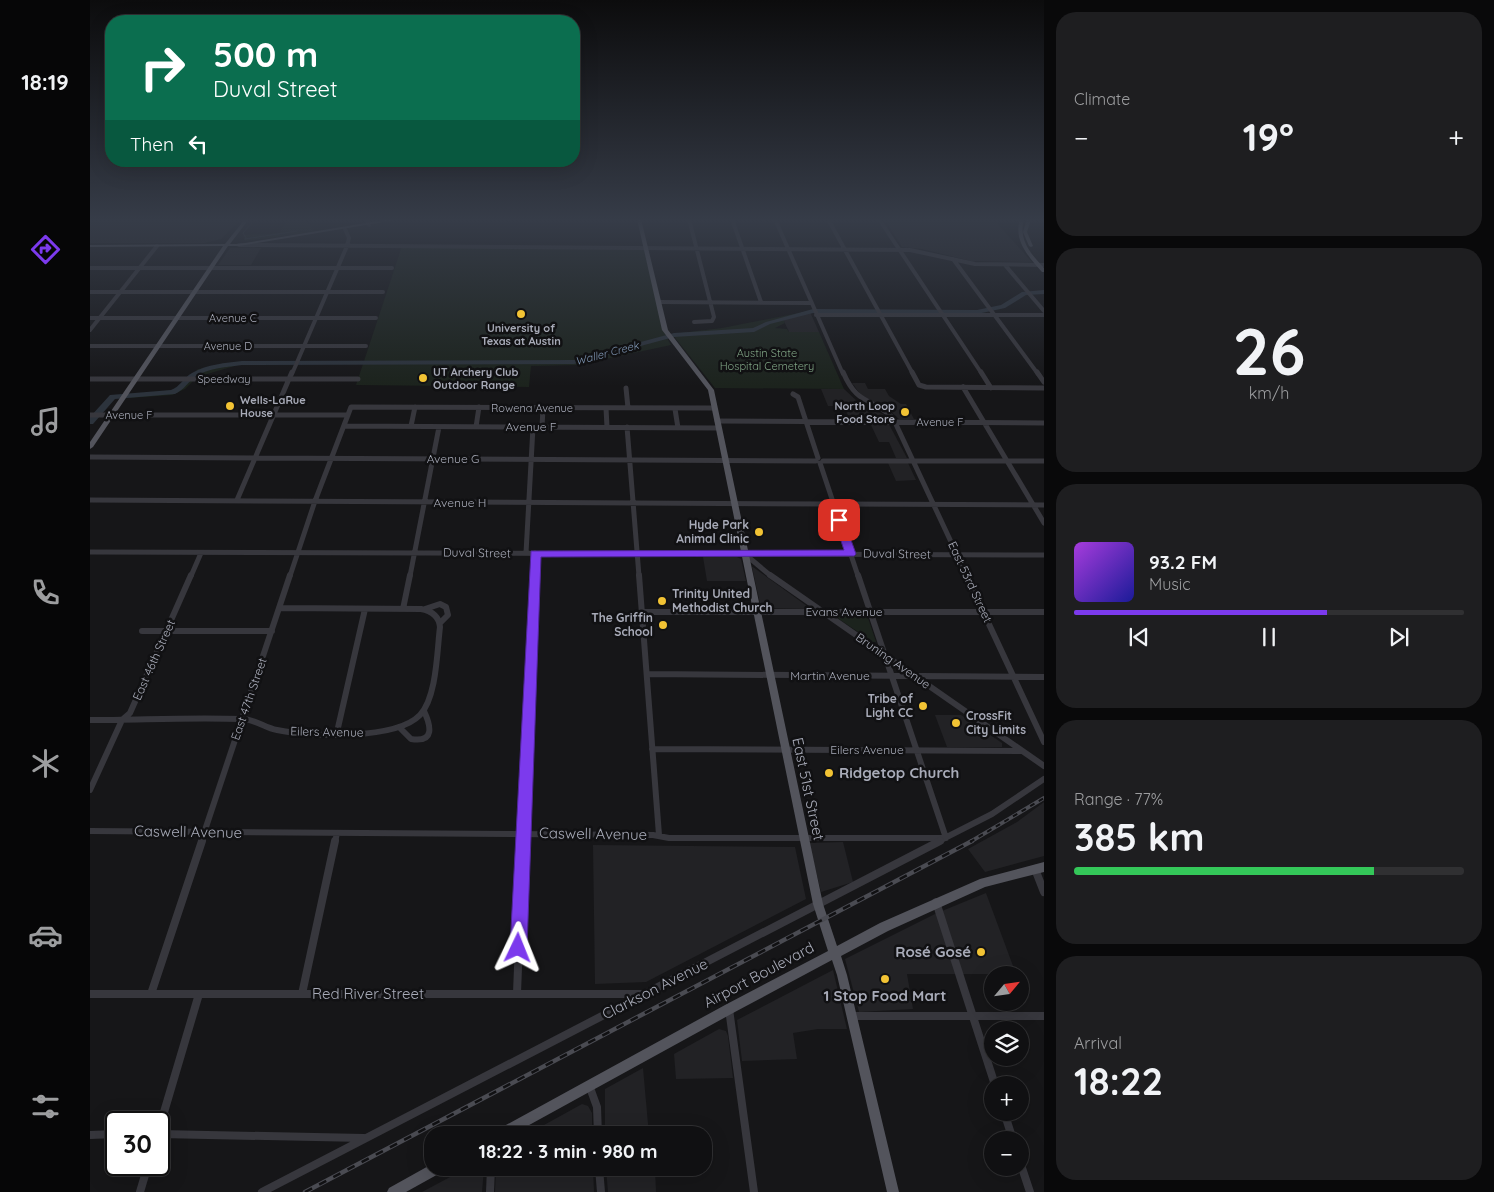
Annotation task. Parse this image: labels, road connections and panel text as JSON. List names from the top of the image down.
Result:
{
  "streets": {
    "main road": ["East 51st Street", "Airport Boulevard"],
    "street": [
      "Avenue C",
      "Avenue D",
      "Speedway",
      "Rowena Avenue",
      "Avenue F",
      "Avenue G",
      "Avenue H",
      "Duval Street",
      "East 53rd Street",
      "Evans Avenue",
      "East 46th Street",
      "Bruning Avenue",
      "Martin Avenue",
      "East 47th Street",
      "Eilers Avenue",
      "Caswell Avenue",
      "Clarkson Avenue",
      "Red River Street"
    ]
  },
  "crossings": [
    ["Rowena Avenue", "East 47th Street"],
    ["Rowena Avenue", "East 51st Street"],
    ["Avenue F", "East 53rd Street"],
    ["Avenue F", "East 47th Street"],
    ["Avenue F", "East 51st Street"],
    ["Avenue G", "East 53rd Street"],
    ["Avenue G", "East 47th Street"],
    ["Avenue G", "East 51st Street"],
    ["Avenue H", "East 53rd Street"],
    ["Avenue H", "East 47th Street"],
    ["Avenue H", "East 51st Street"],
    ["Duval Street", "East 53rd Street"],
    ["Duval Street", "East 46th Street"],
    ["Duval Street", "Bruning Avenue"],
    ["Duval Street", "East 47th Street"],
    ["Duval Street", "East 51st Street"],
    ["East 53rd Street", "Evans Avenue"],
    ["East 53rd Street", "Martin Avenue"],
    ["Evans Avenue", "Bruning Avenue"],
    ["Evans Avenue", "East 51st Street"],
    ["East 46th Street", "Eilers Avenue"],
    ["Bruning Avenue", "Martin Avenue"],
    ["Bruning Avenue", "Eilers Avenue"],
    ["Bruning Avenue", "East 51st Street"],
    ["Martin Avenue", "East 51st Street"],
    ["East 47th Street", "Eilers Avenue"],
    ["East 47th Street", "Caswell Avenue"],
    ["East 47th Street", "Red River Street"],
    ["Eilers Avenue", "East 51st Street"],
    ["East 51st Street", "Caswell Avenue"],
    ["East 51st Street", "Airport Boulevard"],
    ["East 51st Street", "Clarkson Avenue"],
    ["Caswell Avenue", "Clarkson Avenue"],
    ["Clarkson Avenue", "Red River Street"]
  ],
  "water": ["Waller Creek"],
  "parks": ["Austin State Hospital Cemetery"],
  "places": [
    "University of Texas at Austin",
    "UT Archery Club Outdoor Range",
    "Wells-LaRue House",
    "North Loop Food Store",
    "Hyde Park Animal Clinic",
    "Trinity United Methodist Church",
    "The Griffin School",
    "Tribe of Light CC",
    "CrossFit City Limits",
    "Ridgetop Church",
    "Rosé Gosé",
    "1 Stop Food Mart"
  ],
  "north": "top right",
  "page": {
    "tabs": "18:19",
    "tile": [
      "Climate",
      ["26", "km/h"],
      ["Range · 77%", "385 km"],
      ["Arrival", "18:22"]
    ],
    "turn": ["500 m", "Duval Street"],
    "heat": ["−", "19°", "+"],
    "then": "Then",
    "song": ["93.2 FM", "Music"],
    "map_buttons": ["+", "−"],
    "limit": "30",
    "trip": "18:22 · 3 min · 980 m"
  }
}
